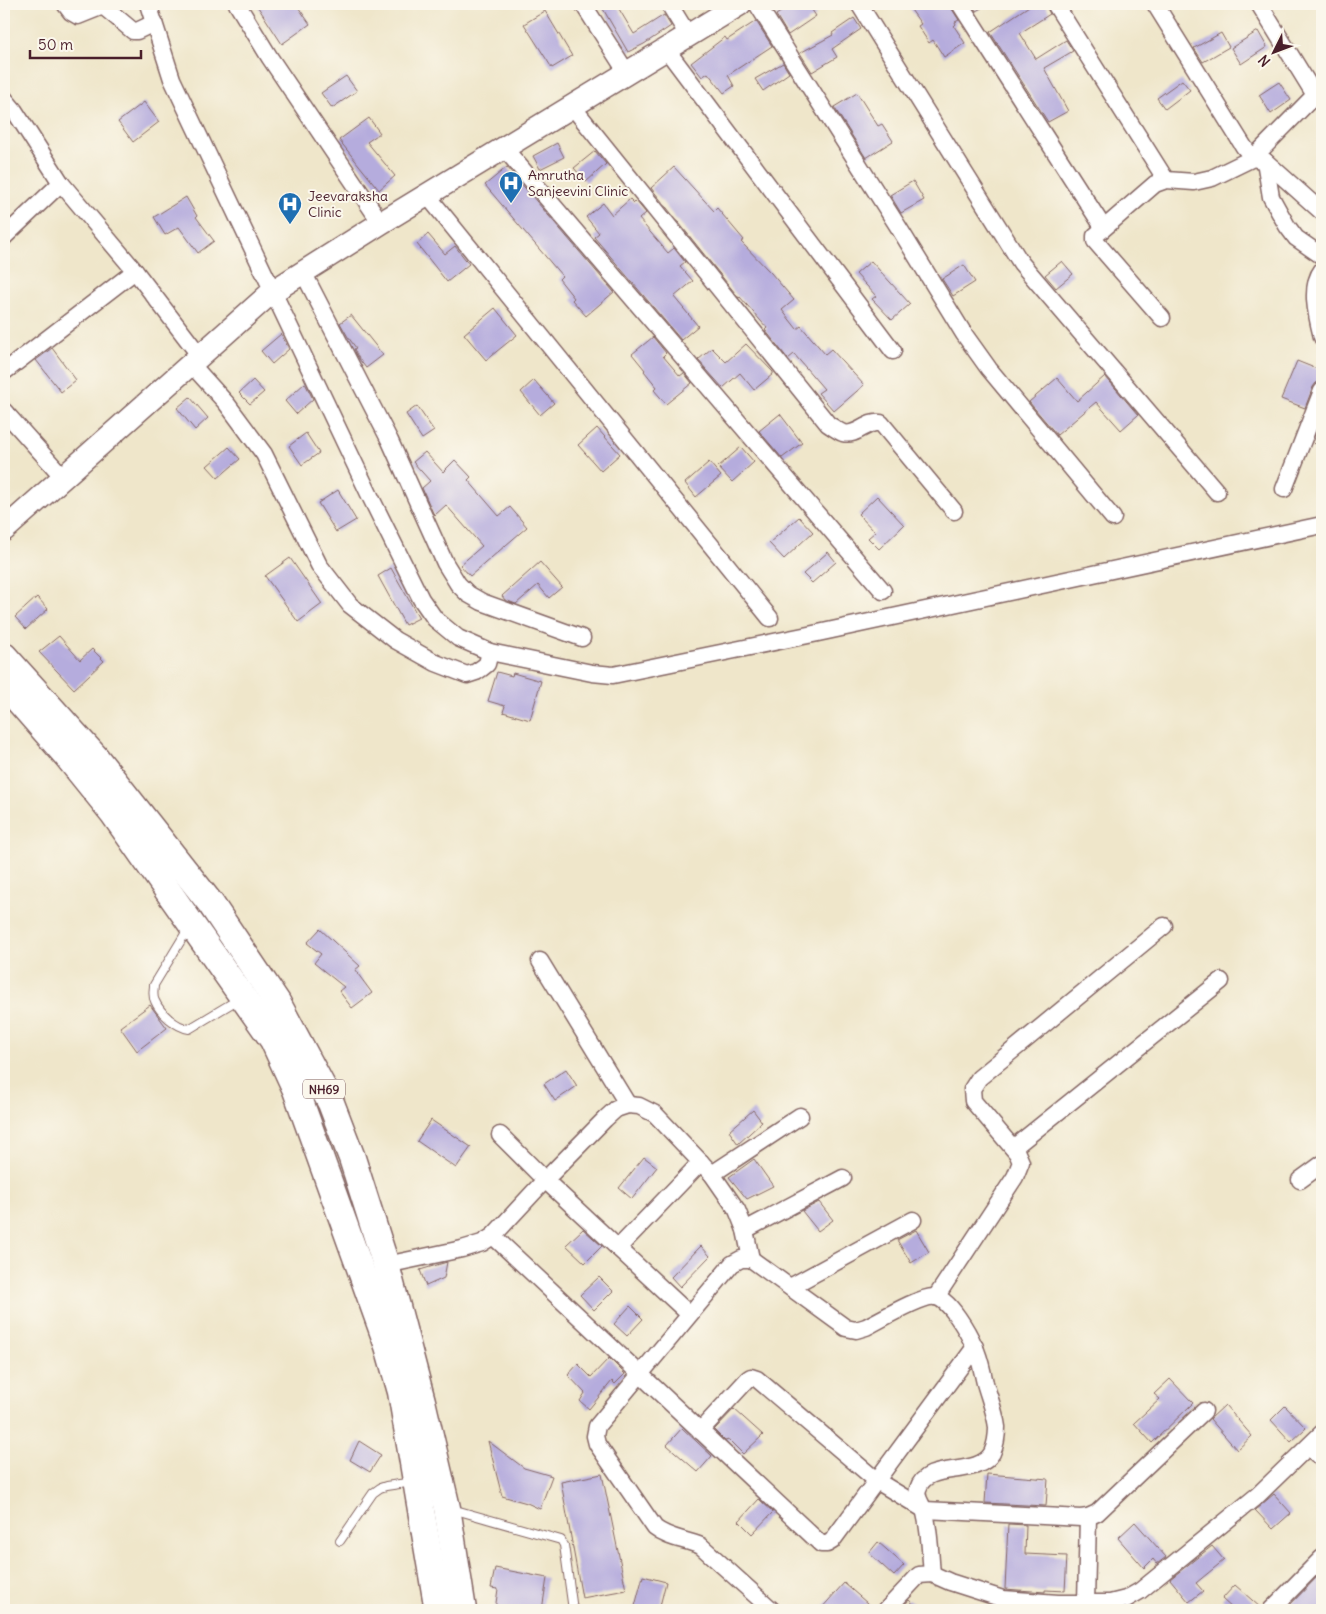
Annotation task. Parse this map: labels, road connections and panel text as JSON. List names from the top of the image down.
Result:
{
  "streets": {
    "highway": ["NH69"]
  },
  "places": {
    "hospital": ["Amrutha Sanjeevini Clinic", "Jeevaraksha Clinic"]
  },
  "scale_bar": "50 m",
  "north": "bottom left"
}
